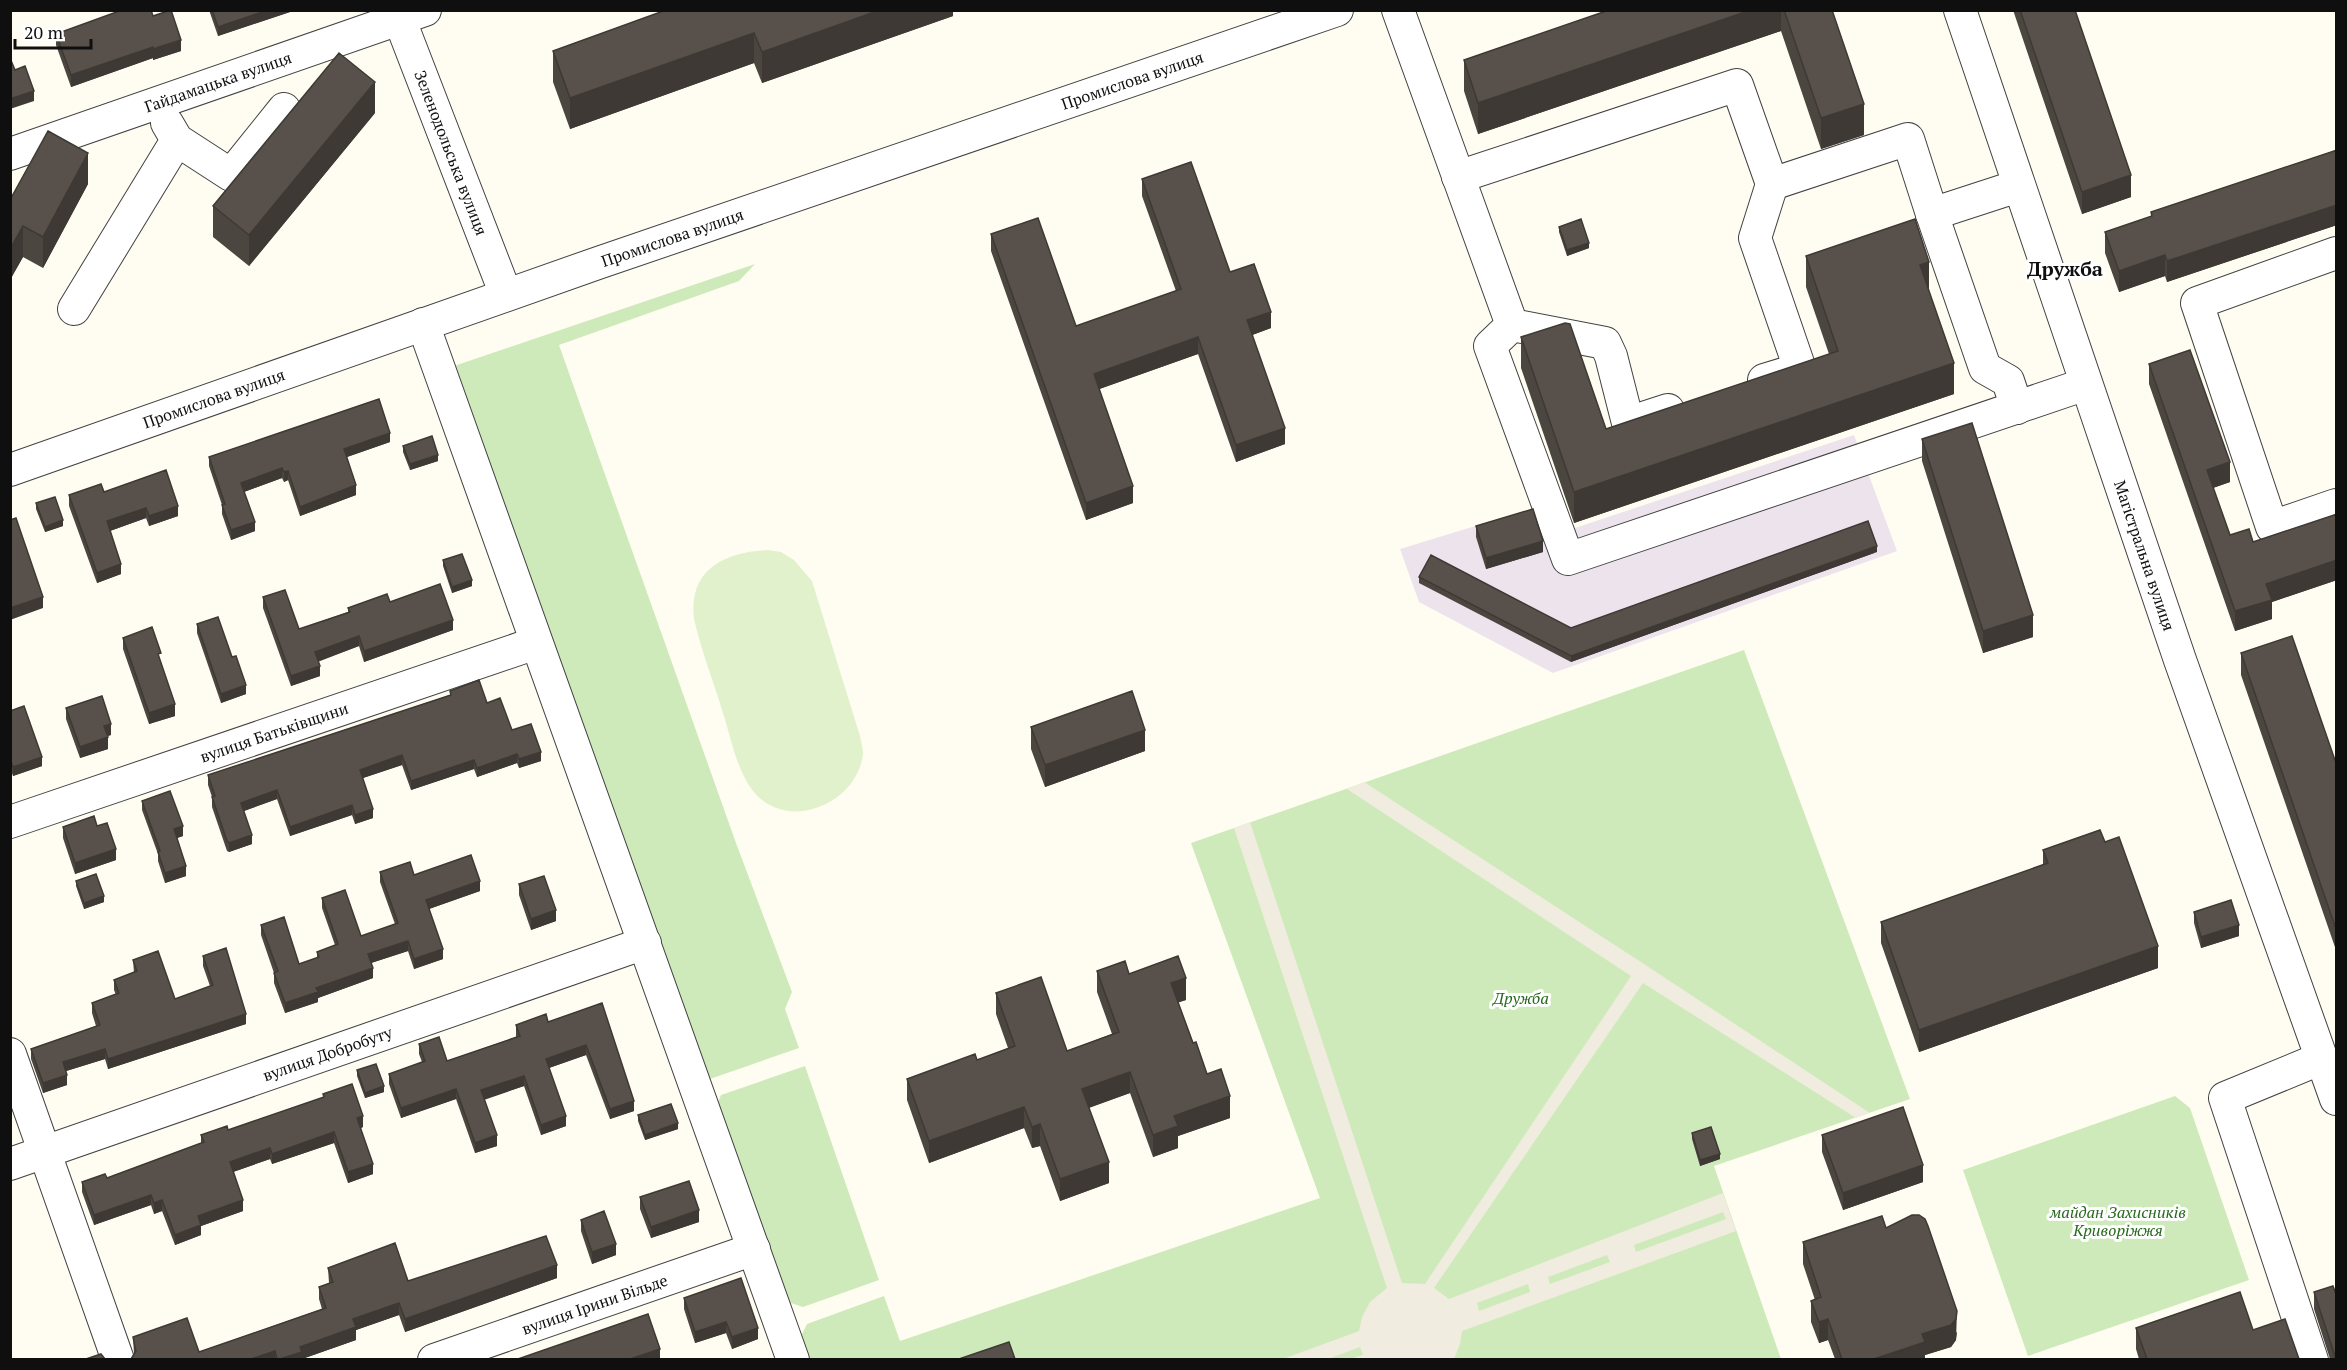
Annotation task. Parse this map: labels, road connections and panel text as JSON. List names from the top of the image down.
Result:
{
  "streets": {
    "street": [
      "Промислова вулиця",
      "Гайдамацька вулиця",
      "Зеленодольська вулиця",
      "Магістральна вулиця",
      "вулиця Батьківщини",
      "вулиця Добробуту",
      "вулиця Ірини Вільде"
    ]
  },
  "crossings": [
    ["Промислова вулиця", "Зеленодольська вулиця"],
    ["Гайдамацька вулиця", "Зеленодольська вулиця"]
  ],
  "districts": ["Дружба"],
  "parks": ["Дружба", "майдан Захисників Криворіжжя"],
  "scale_bar": "20 m"
}
